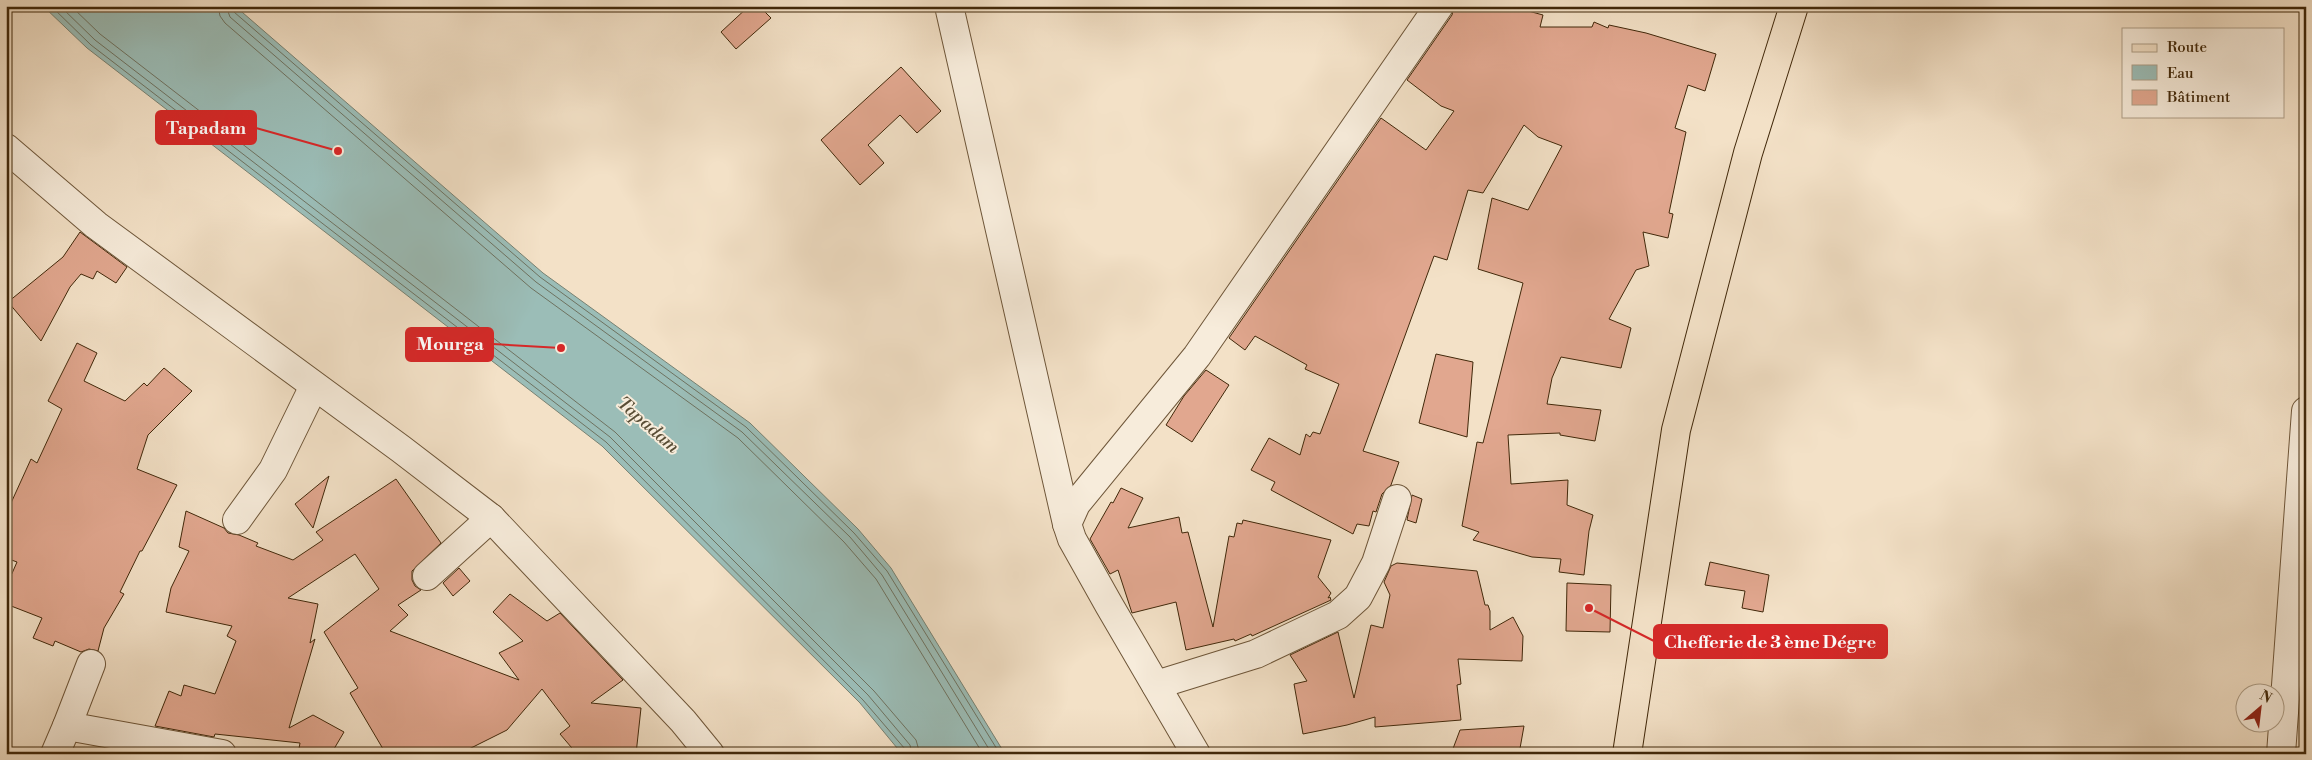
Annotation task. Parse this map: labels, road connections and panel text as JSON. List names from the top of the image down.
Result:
{
  "water": ["Tapadam"],
  "places": ["Tapadam", "Mourga", "Chefferie de 3 ème Dégre"],
  "legend": ["Route", "Eau", "Bâtiment"],
  "north": "top right"
}
